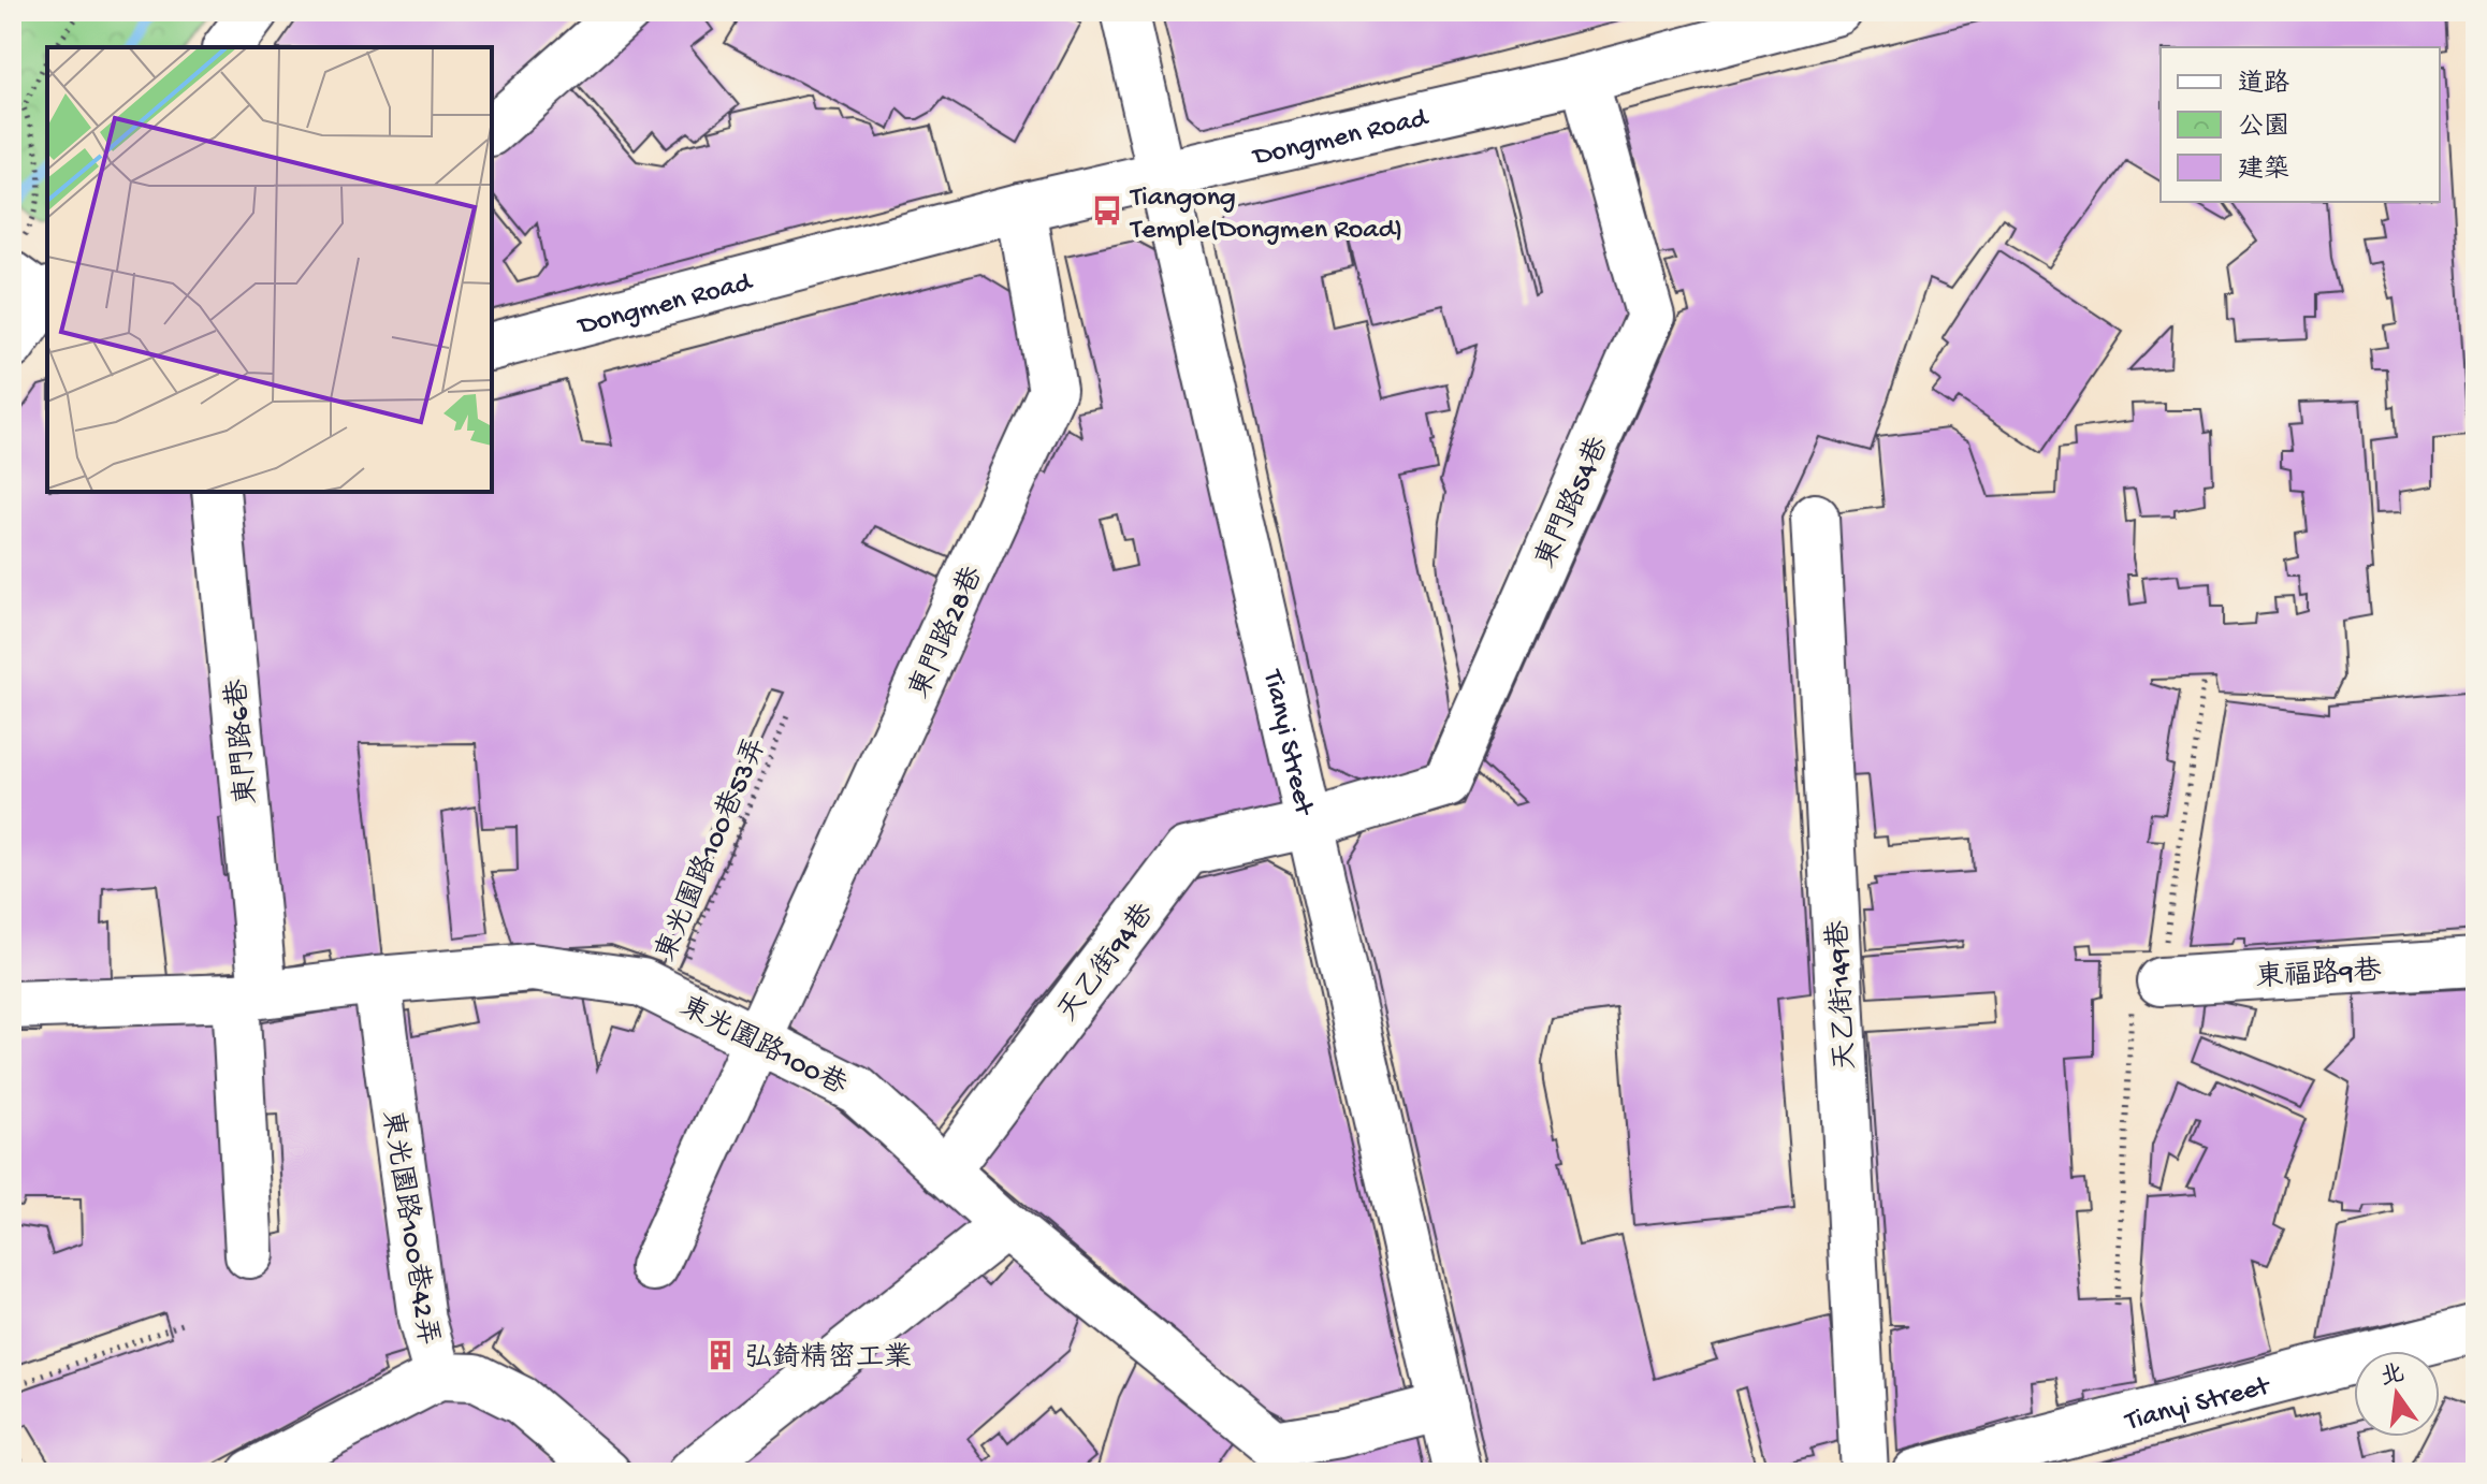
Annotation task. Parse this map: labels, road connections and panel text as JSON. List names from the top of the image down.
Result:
{
  "streets": {
    "street": [
      "Dongmen Road",
      "東門路54巷",
      "東門路28巷",
      "東門路6巷",
      "Tianyi Street",
      "天乙街94巷",
      "東福路9巷",
      "天乙街149巷",
      "東光園路100巷",
      "東光園路100巷42弄"
    ],
    "path": ["東光園路100巷53弄"]
  },
  "crossings": [
    ["Dongmen Road", "東門路54巷"],
    ["Dongmen Road", "東門路28巷"],
    ["Dongmen Road", "Tianyi Street"],
    ["東門路54巷", "Tianyi Street"],
    ["東門路54巷", "天乙街94巷"],
    ["東門路28巷", "東光園路100巷"],
    ["東門路6巷", "東光園路100巷"],
    ["Tianyi Street", "天乙街94巷"],
    ["Tianyi Street", "東光園路100巷"],
    ["東光園路100巷53弄", "東光園路100巷"],
    ["天乙街94巷", "東光園路100巷"],
    ["東光園路100巷", "東光園路100巷42弄"]
  ],
  "places": {
    "bus stop": ["Tiangong Temple(Dongmen Road)"],
    "building": ["弘錡精密工業"]
  },
  "legend": ["道路", "公園", "建築"],
  "north": "top"
}
